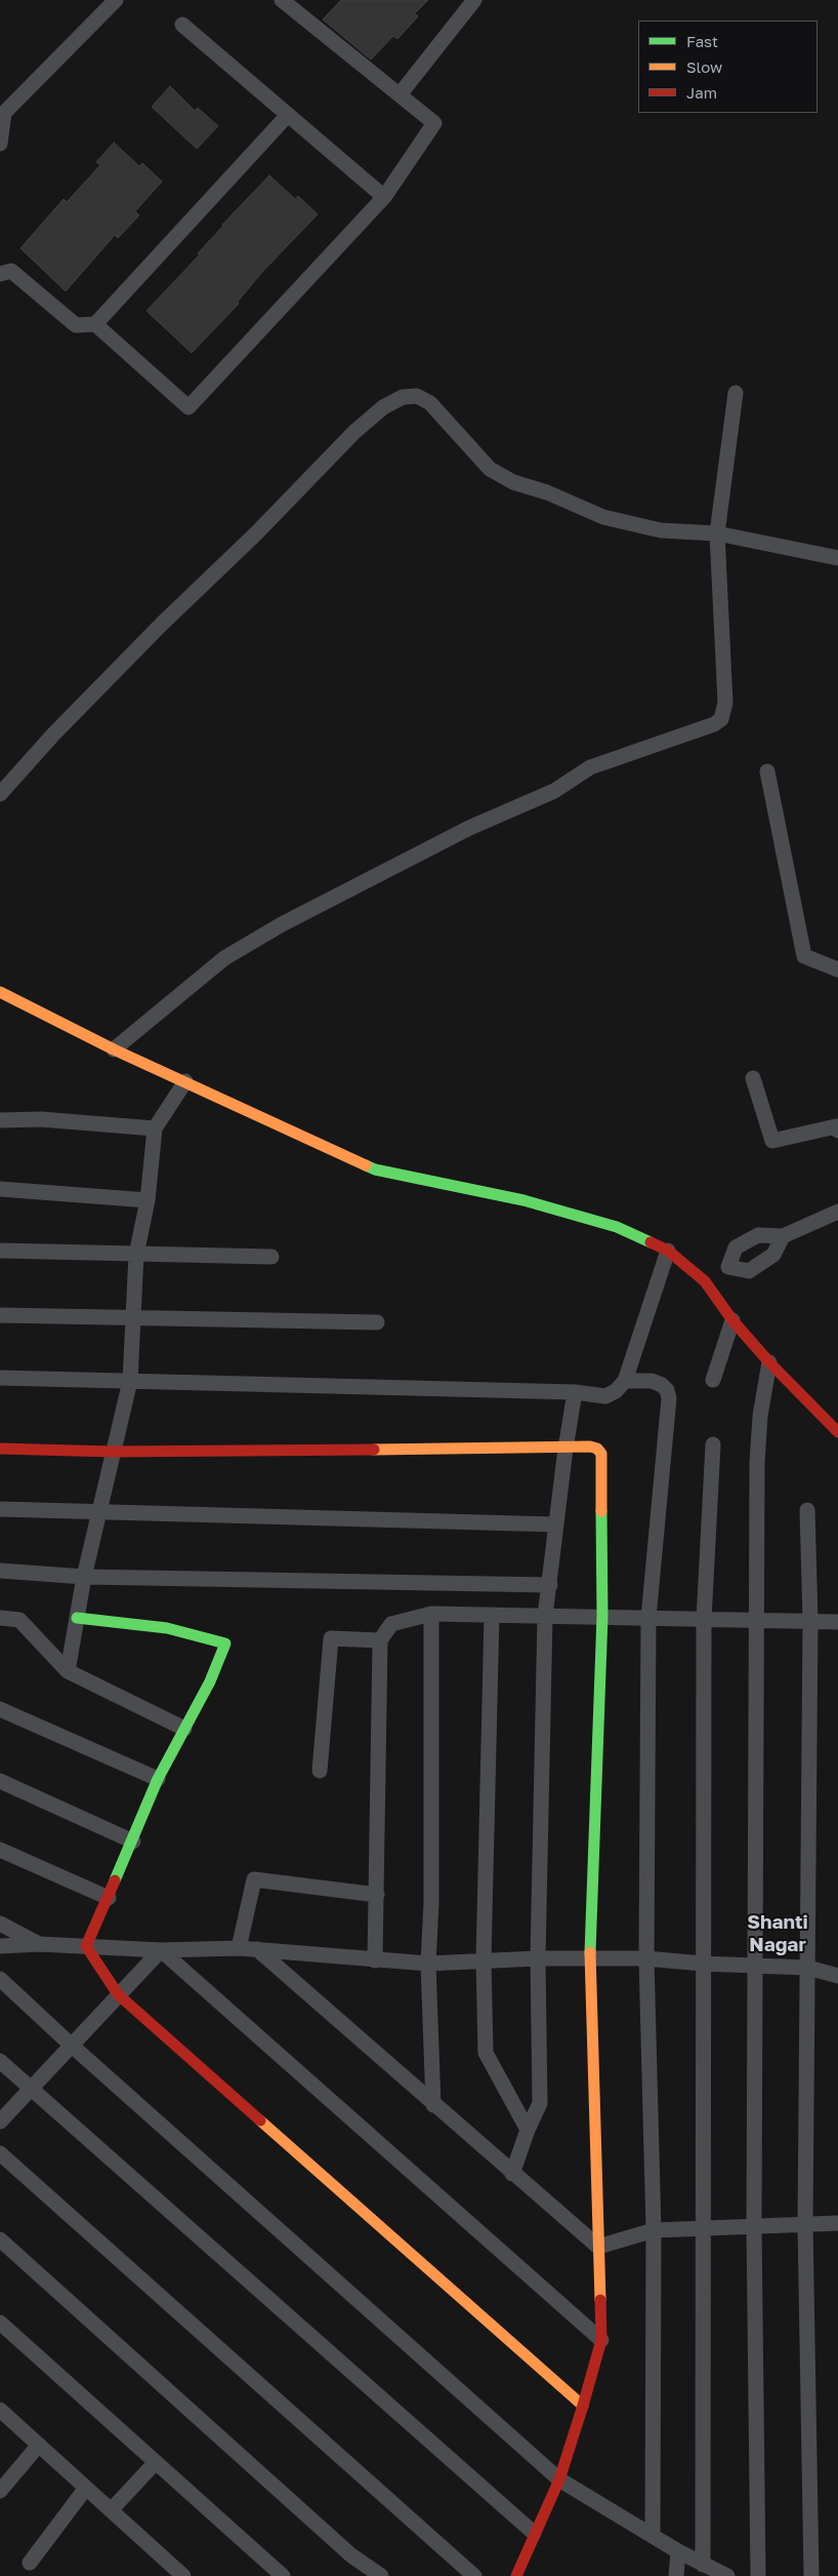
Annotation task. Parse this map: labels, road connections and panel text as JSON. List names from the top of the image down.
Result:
{
  "districts": ["Shanti Nagar"],
  "legend": ["Fast", "Slow", "Jam"]
}
